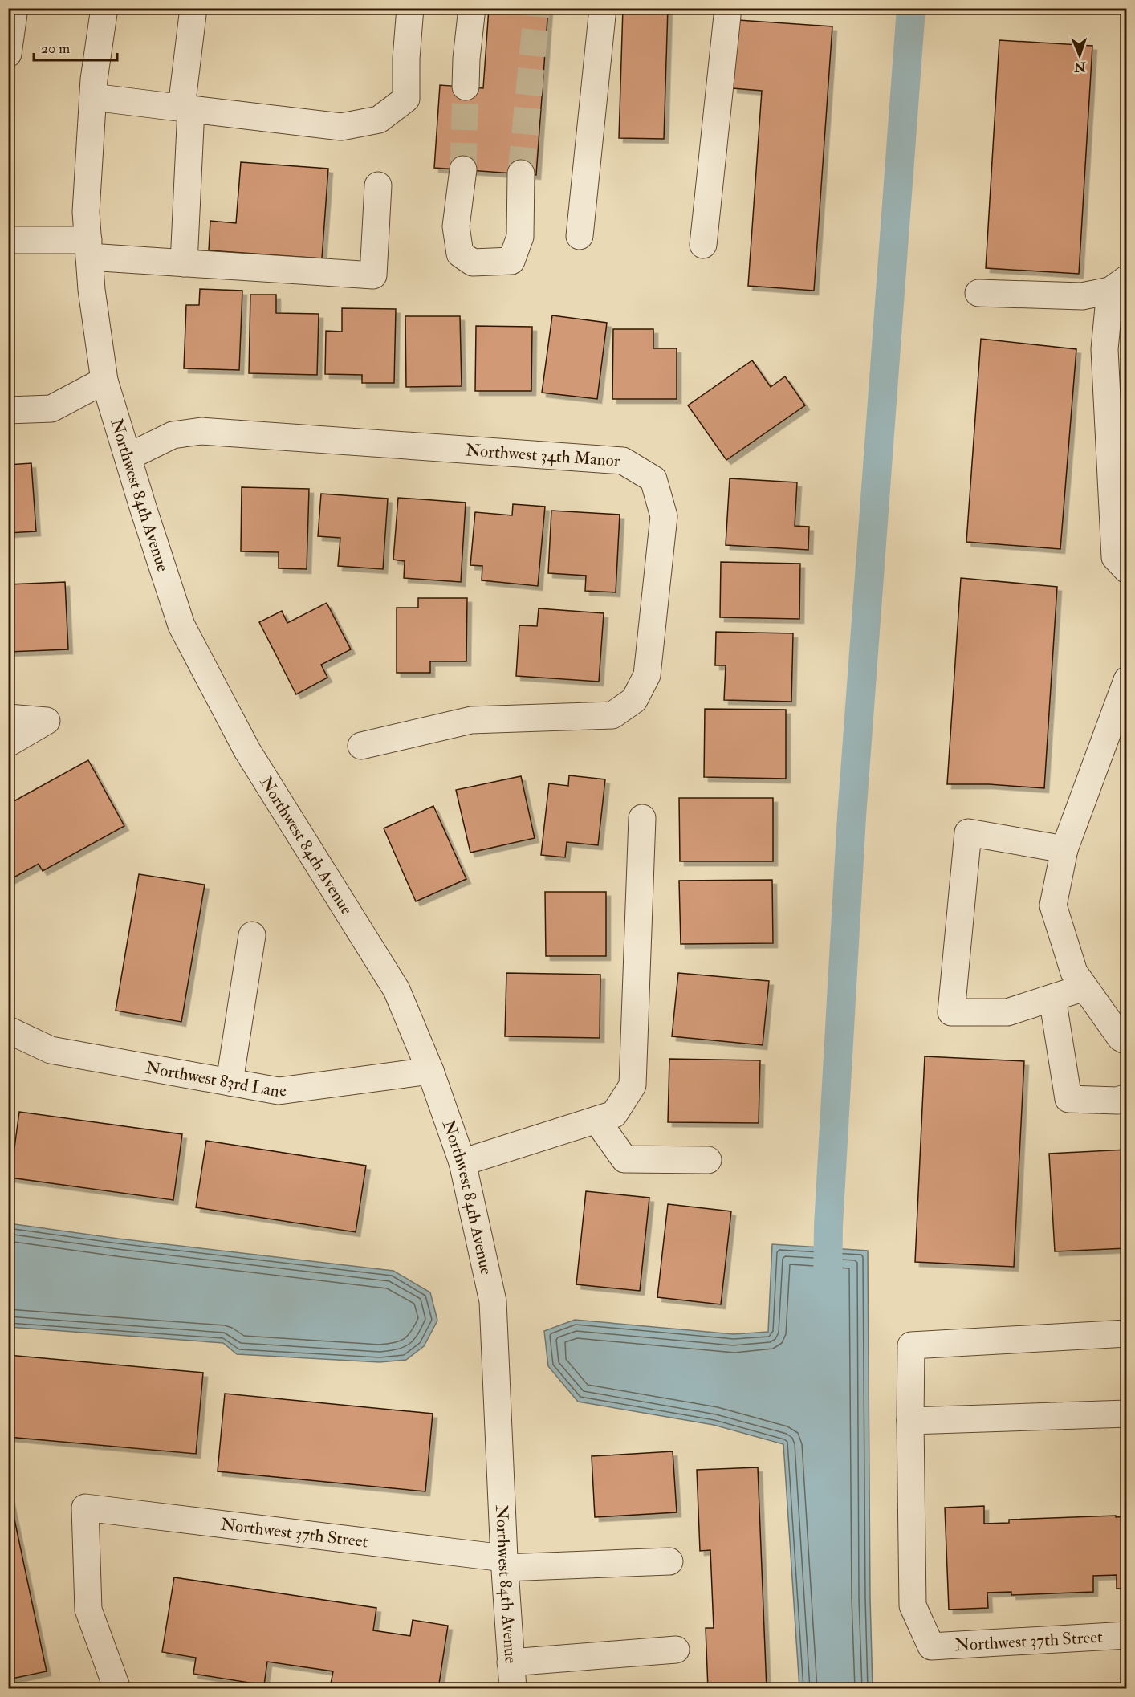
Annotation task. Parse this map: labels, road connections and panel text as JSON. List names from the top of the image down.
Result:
{
  "streets": {
    "street": [
      "Northwest 34th Manor",
      "Northwest 84th Avenue",
      "Northwest 83rd Lane",
      "Northwest 37th Street"
    ]
  },
  "crossings": [
    ["Northwest 34th Manor", "Northwest 84th Avenue"],
    ["Northwest 84th Avenue", "Northwest 83rd Lane"],
    ["Northwest 84th Avenue", "Northwest 37th Street"]
  ],
  "scale_bar": "20 m",
  "north": "bottom"
}
